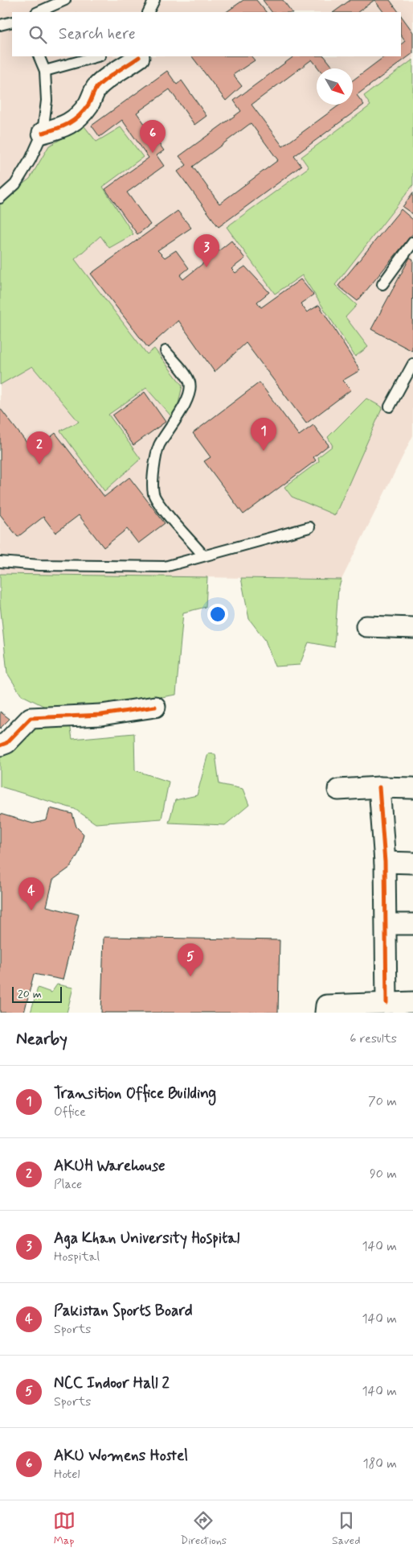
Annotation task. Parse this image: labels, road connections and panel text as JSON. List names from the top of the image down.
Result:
{
  "scale_bar": "20 m",
  "north": "bottom right",
  "page": {
    "search": "Search here",
    "pins": [
      "6",
      "3",
      "1",
      "2",
      "4",
      "5"
    ],
    "scale": "20 m",
    "heading": ["Nearby", "6 results"],
    "list": [
      {
        "mark": "1",
        "name": "Transition Office Building",
        "note": "Office",
        "value": "70 m"
      },
      {
        "mark": "2",
        "name": "AKUH Warehouse",
        "note": "Place",
        "value": "90 m"
      },
      {
        "mark": "3",
        "name": "Aga Khan University Hospital",
        "note": "Hospital",
        "value": "140 m"
      },
      {
        "mark": "4",
        "name": "Pakistan Sports Board",
        "note": "Sports",
        "value": "140 m"
      },
      {
        "mark": "5",
        "name": "NCC Indoor Hall 2",
        "note": "Sports",
        "value": "140 m"
      },
      {
        "mark": "6",
        "name": "AKU Womens Hostel",
        "note": "Hotel",
        "value": "180 m"
      }
    ],
    "nav": ["Map", "Directions", "Saved"]
  }
}
